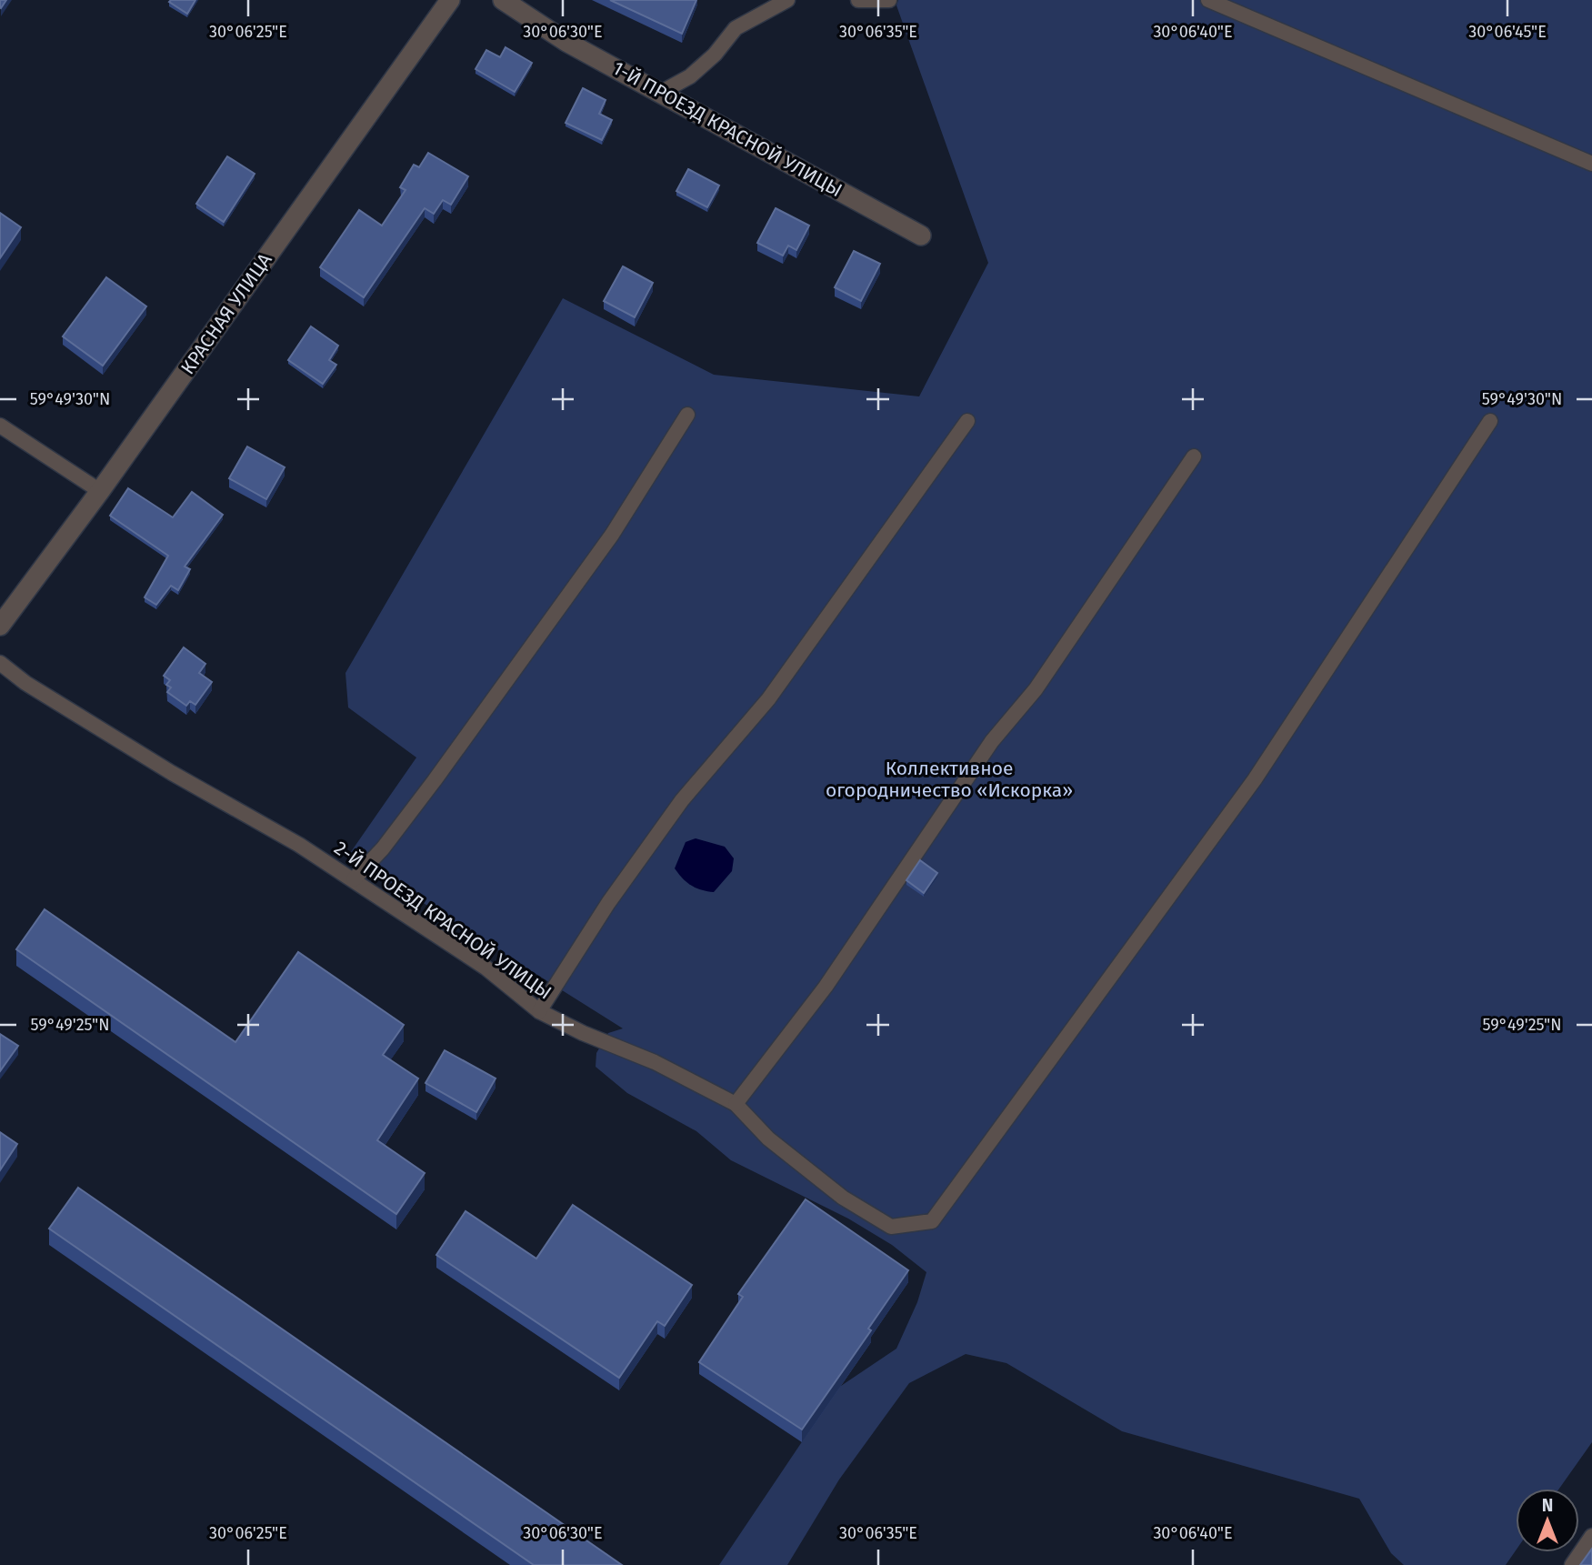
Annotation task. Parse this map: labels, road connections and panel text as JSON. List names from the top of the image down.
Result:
{
  "streets": {
    "street": ["1-Й ПРОЕЗД КРАСНОЙ УЛИЦЫ", "КРАСНАЯ УЛИЦА"],
    "lane": ["2-Й ПРОЕЗД КРАСНОЙ УЛИЦЫ"]
  },
  "parks": ["Коллективное огородничество «Искорка»"],
  "north": "top",
  "coordinates": [
    "30°06'25\"E",
    "30°06'30\"E",
    "30°06'35\"E",
    "30°06'40\"E",
    "30°06'45\"E",
    "59°49'30\"N",
    "59°49'25\"N"
  ]
}
